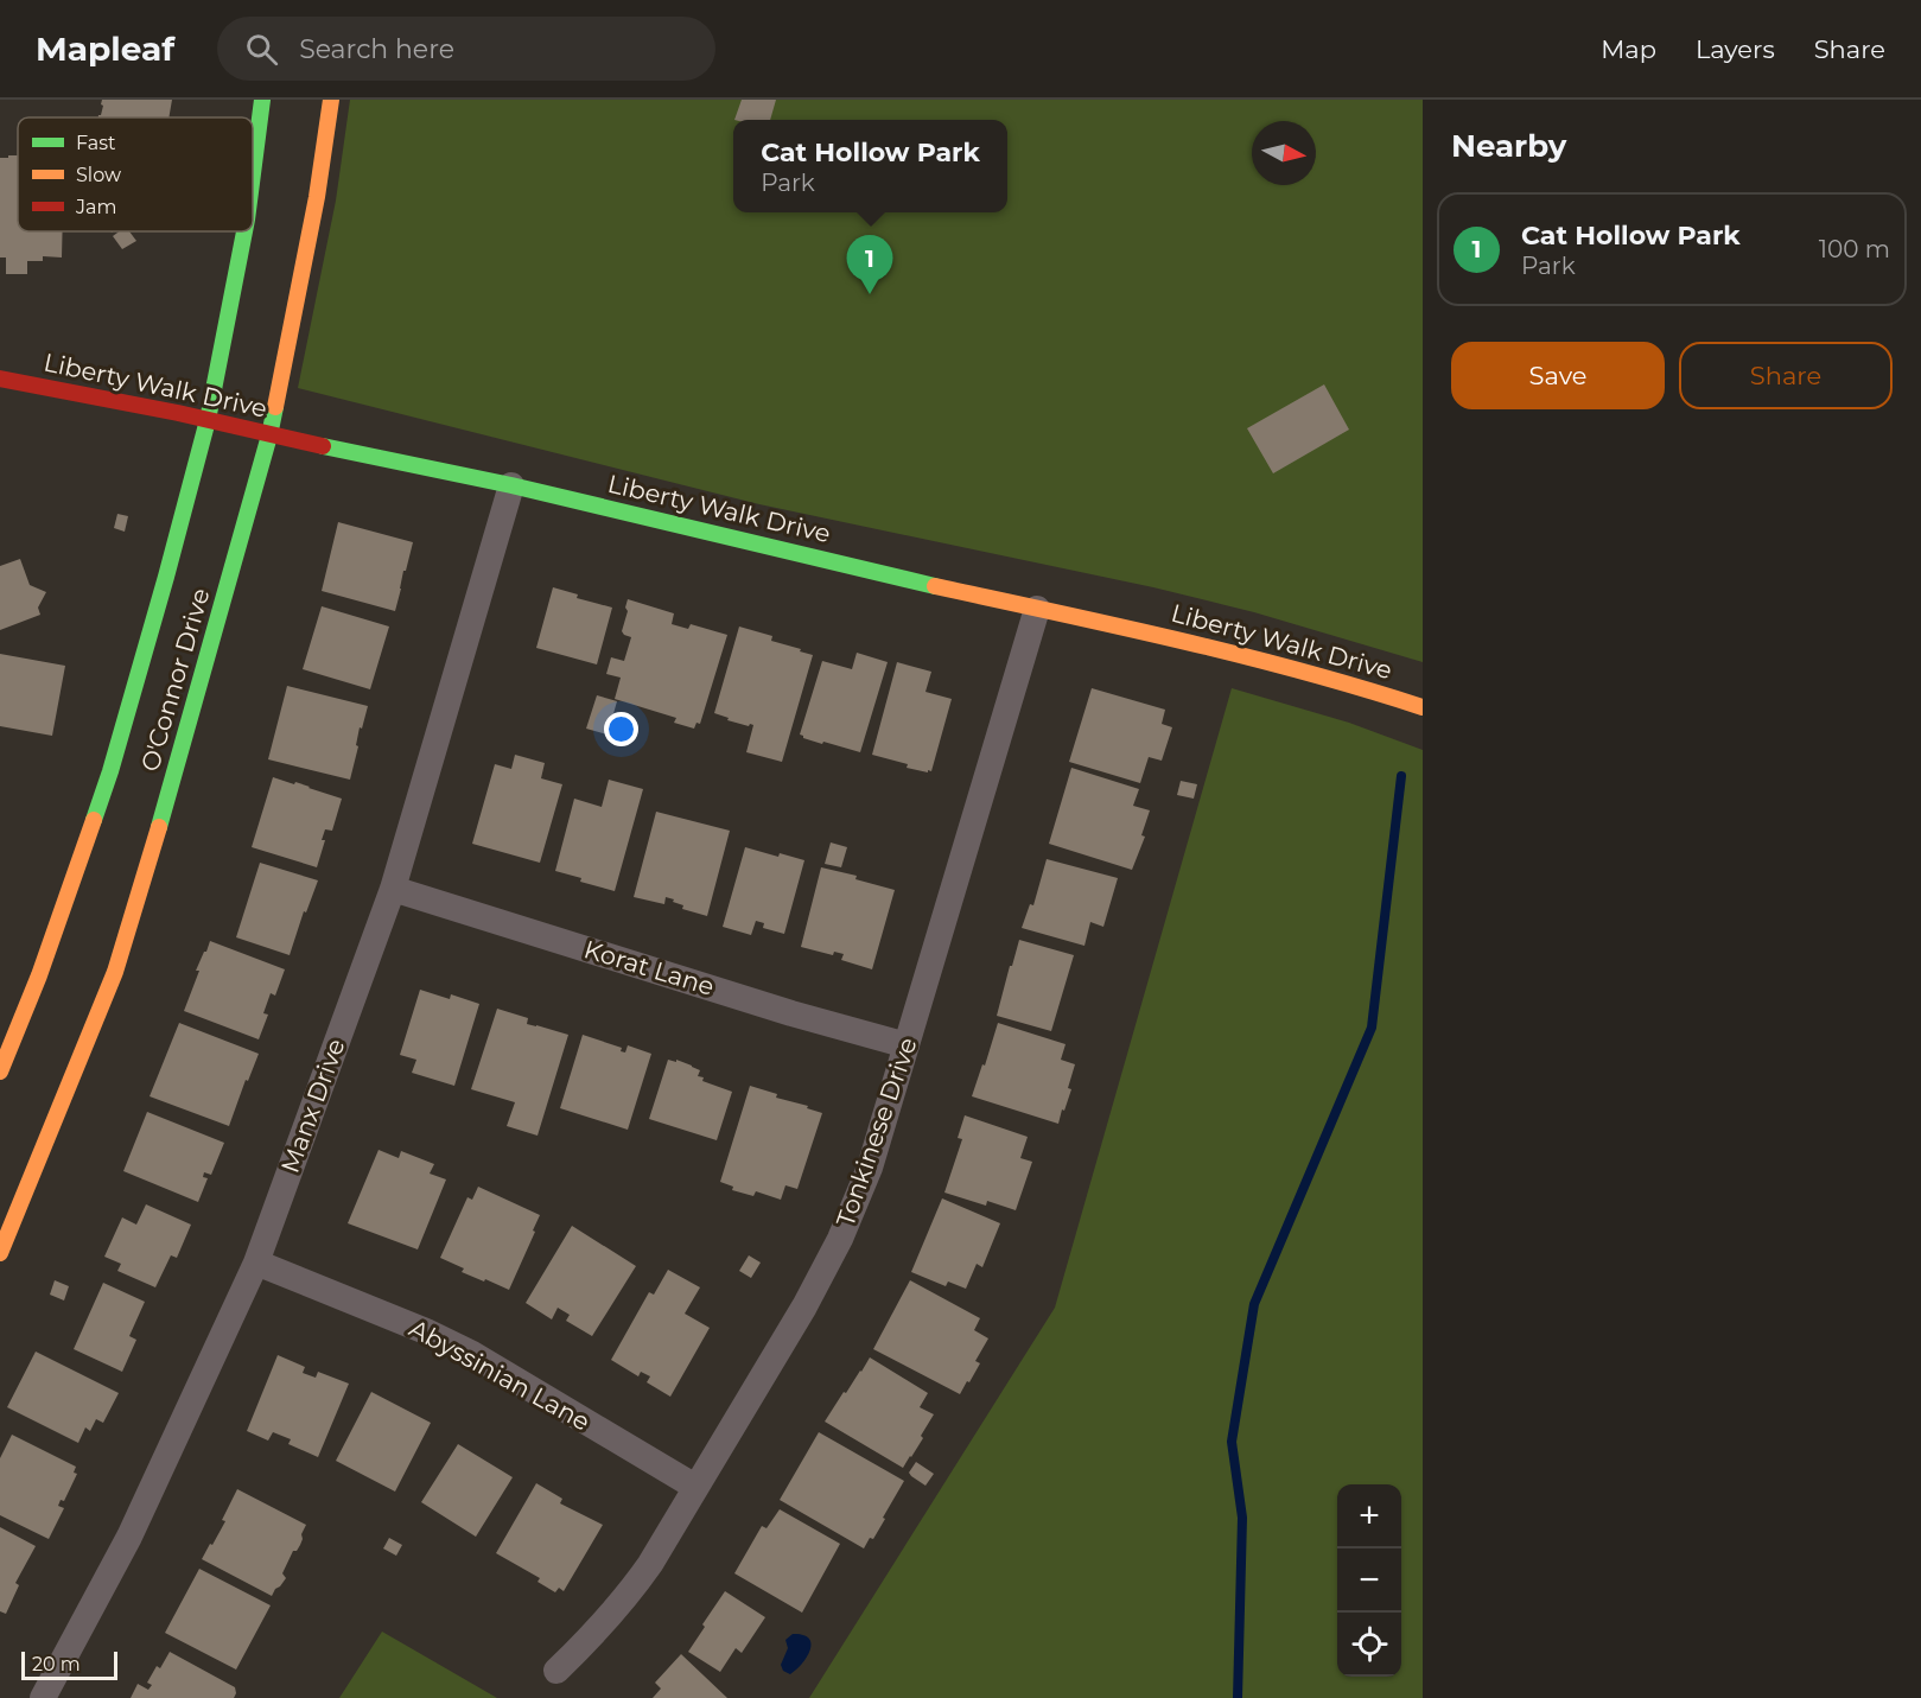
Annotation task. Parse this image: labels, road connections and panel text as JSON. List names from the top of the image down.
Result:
{
  "streets": {
    "main road": ["Liberty Walk Drive", "O'Connor Drive"],
    "street": [
      "Korat Lane",
      "Manx Drive",
      "Tonkinese Drive",
      "Abyssinian Lane"
    ]
  },
  "crossings": [
    ["Liberty Walk Drive", "O'Connor Drive"],
    ["Liberty Walk Drive", "Manx Drive"],
    ["Liberty Walk Drive", "Tonkinese Drive"],
    ["Korat Lane", "Manx Drive"],
    ["Korat Lane", "Tonkinese Drive"],
    ["Manx Drive", "Abyssinian Lane"],
    ["Tonkinese Drive", "Abyssinian Lane"]
  ],
  "legend": ["Fast", "Slow", "Jam"],
  "scale_bar": "20 m",
  "north": "right",
  "page": {
    "header": "Mapleaf",
    "search": "Search here",
    "nav": ["Map", "Layers", "Share"],
    "heading": "Nearby",
    "popup": ["Cat Hollow Park", "Park"],
    "list": [
      {
        "mark": "1",
        "name": "Cat Hollow Park",
        "note": "Park",
        "value": "100 m"
      }
    ],
    "pins": "1",
    "buttons": ["Save", "Share"],
    "map_buttons": ["+", "−"],
    "scale": "20 m"
  }
}
